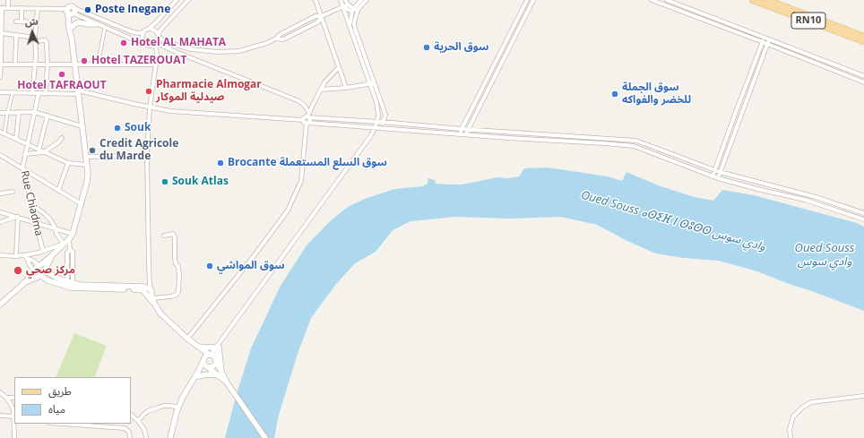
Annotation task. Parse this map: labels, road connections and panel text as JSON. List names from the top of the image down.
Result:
{
  "streets": {
    "main road": ["RN10"],
    "street": ["Rue Chiadma"]
  },
  "water": ["Oued Souss ⴰⵙⵉⴼ ⵏ ⵙⵓⵙⵙ وادي سوس", "Oued Souss وادي سوس"],
  "places": [
    "Poste Inegane",
    "Hotel AL MAHATA",
    "سوق الحرية",
    "Hotel TAZEROUAT",
    "Hotel TAFRAOUT",
    "Pharmacie Almogar صيدلية الموكار",
    "سوق الجملة للخضر والفواكه",
    "Souk",
    "Credit Agricole du Marde",
    "Brocante سوق السلع المستعملة",
    "Souk Atlas",
    "سوق المواشي",
    "مركز صحي"
  ],
  "legend": ["طريق", "مياه"],
  "north": "top"
}
